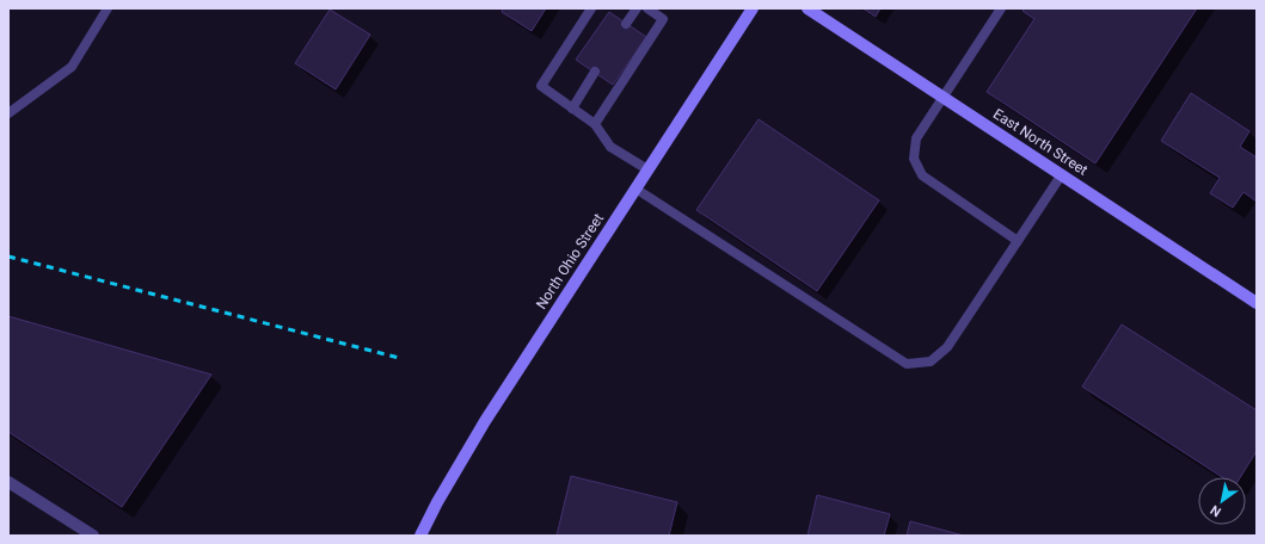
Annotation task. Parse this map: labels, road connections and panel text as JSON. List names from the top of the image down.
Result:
{
  "streets": {
    "main road": ["East North Street", "North Ohio Street"]
  },
  "north": "bottom left"
}
